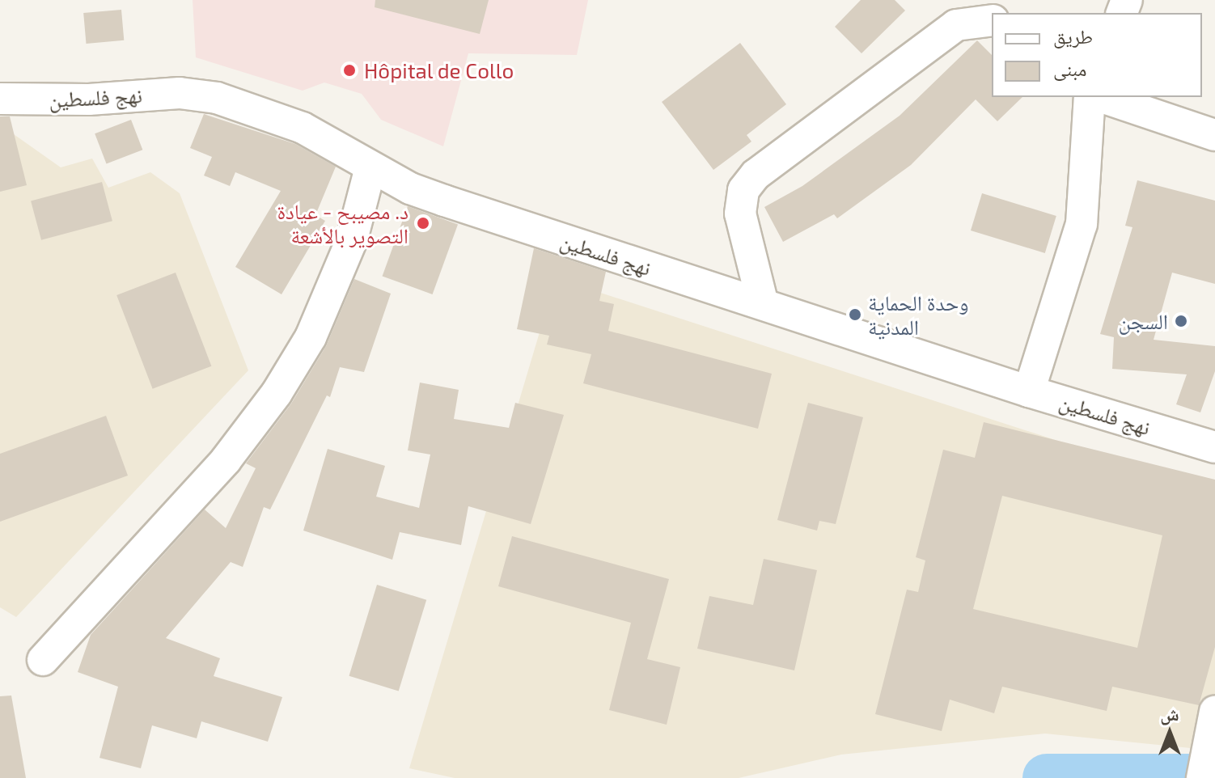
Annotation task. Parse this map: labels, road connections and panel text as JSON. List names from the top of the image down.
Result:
{
  "streets": {
    "street": ["نهج فلسطين"]
  },
  "places": [
    "Hôpital de Collo",
    "د. مصيبح - عيادة التصوير بالأشعة",
    "وحدة الحماية المدنية",
    "السجن"
  ],
  "legend": ["طريق", "مبنى"],
  "north": "top"
}
